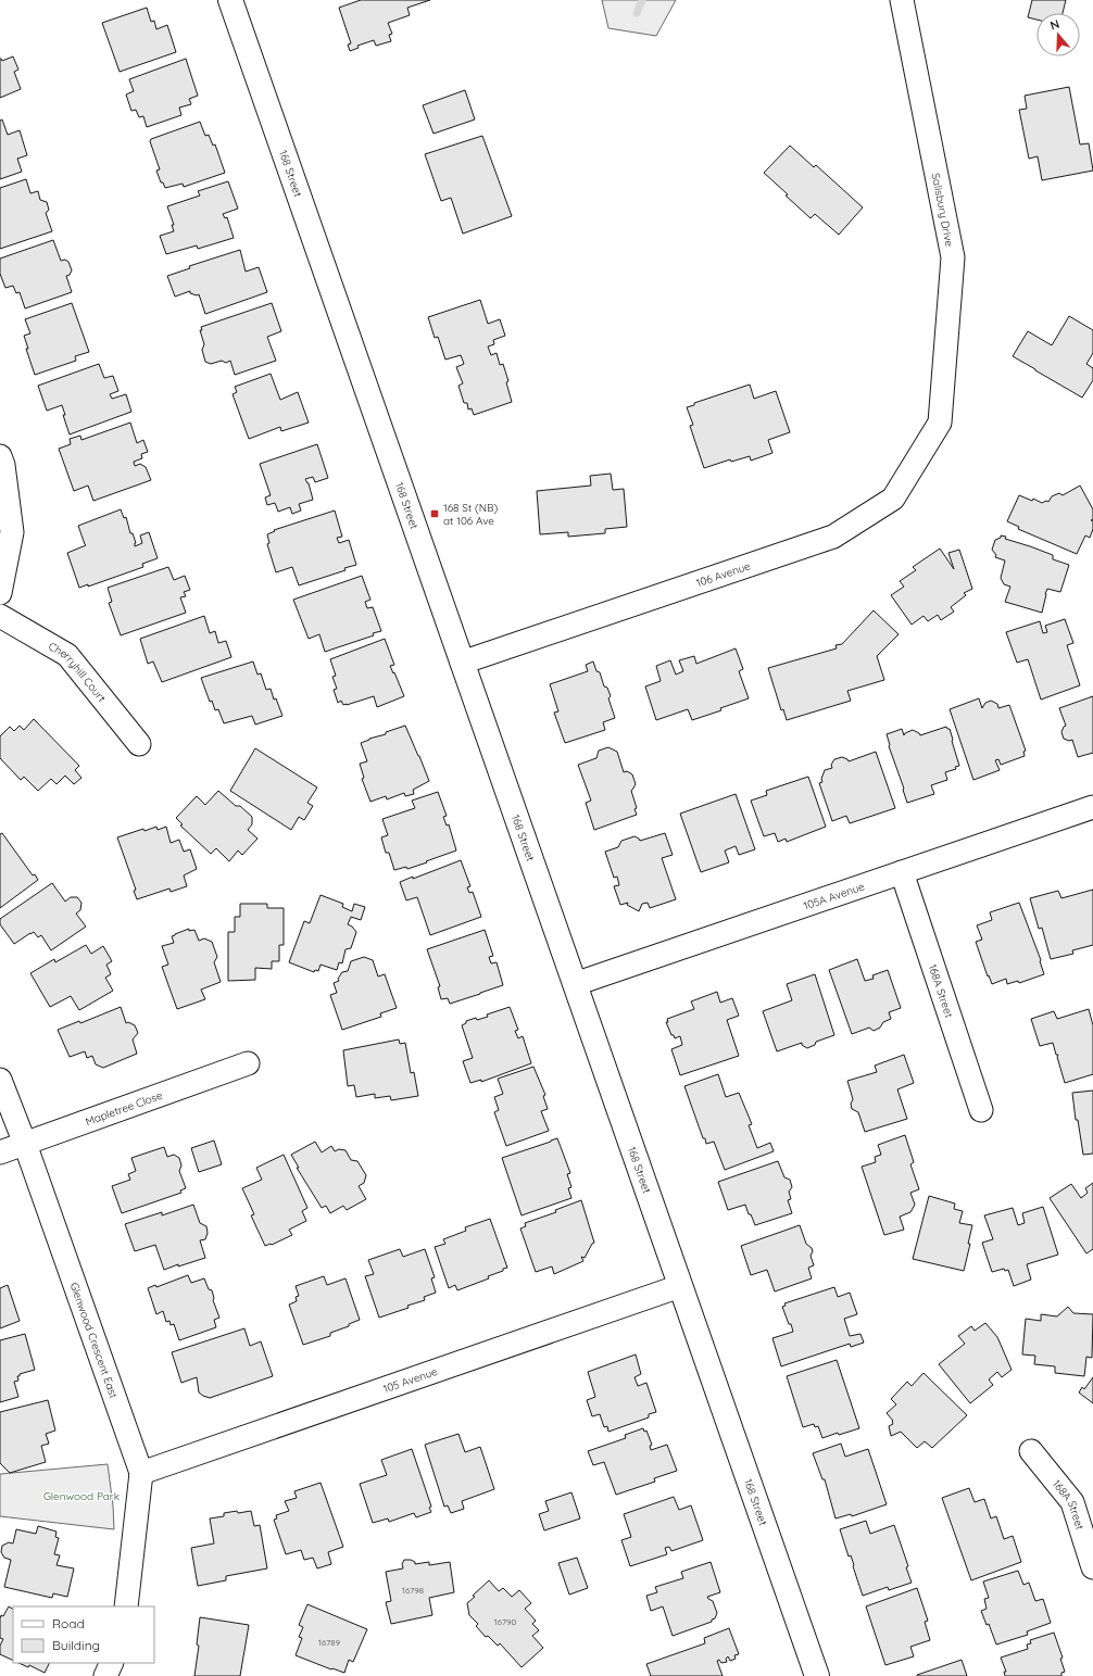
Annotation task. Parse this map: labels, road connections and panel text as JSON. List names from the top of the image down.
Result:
{
  "streets": {
    "street": [
      "168 Street",
      "Salisbury Drive",
      "106 Avenue",
      "Cherryhill Court",
      "105A Avenue",
      "168A Street",
      "Mapletree Close",
      "Glenwood Crescent East",
      "105 Avenue"
    ]
  },
  "crossings": [
    ["168 Street", "106 Avenue"],
    ["168 Street", "105A Avenue"],
    ["168 Street", "105 Avenue"],
    ["Salisbury Drive", "106 Avenue"],
    ["105A Avenue", "168A Street"],
    ["Mapletree Close", "Glenwood Crescent East"],
    ["Glenwood Crescent East", "105 Avenue"]
  ],
  "parks": ["Glenwood Park"],
  "places": {
    "transit": ["168 St (NB) at 106 Ave"]
  },
  "house_numbers": ["16798", "16790", "16789"],
  "legend": ["Road", "Building"],
  "north": "top"
}
